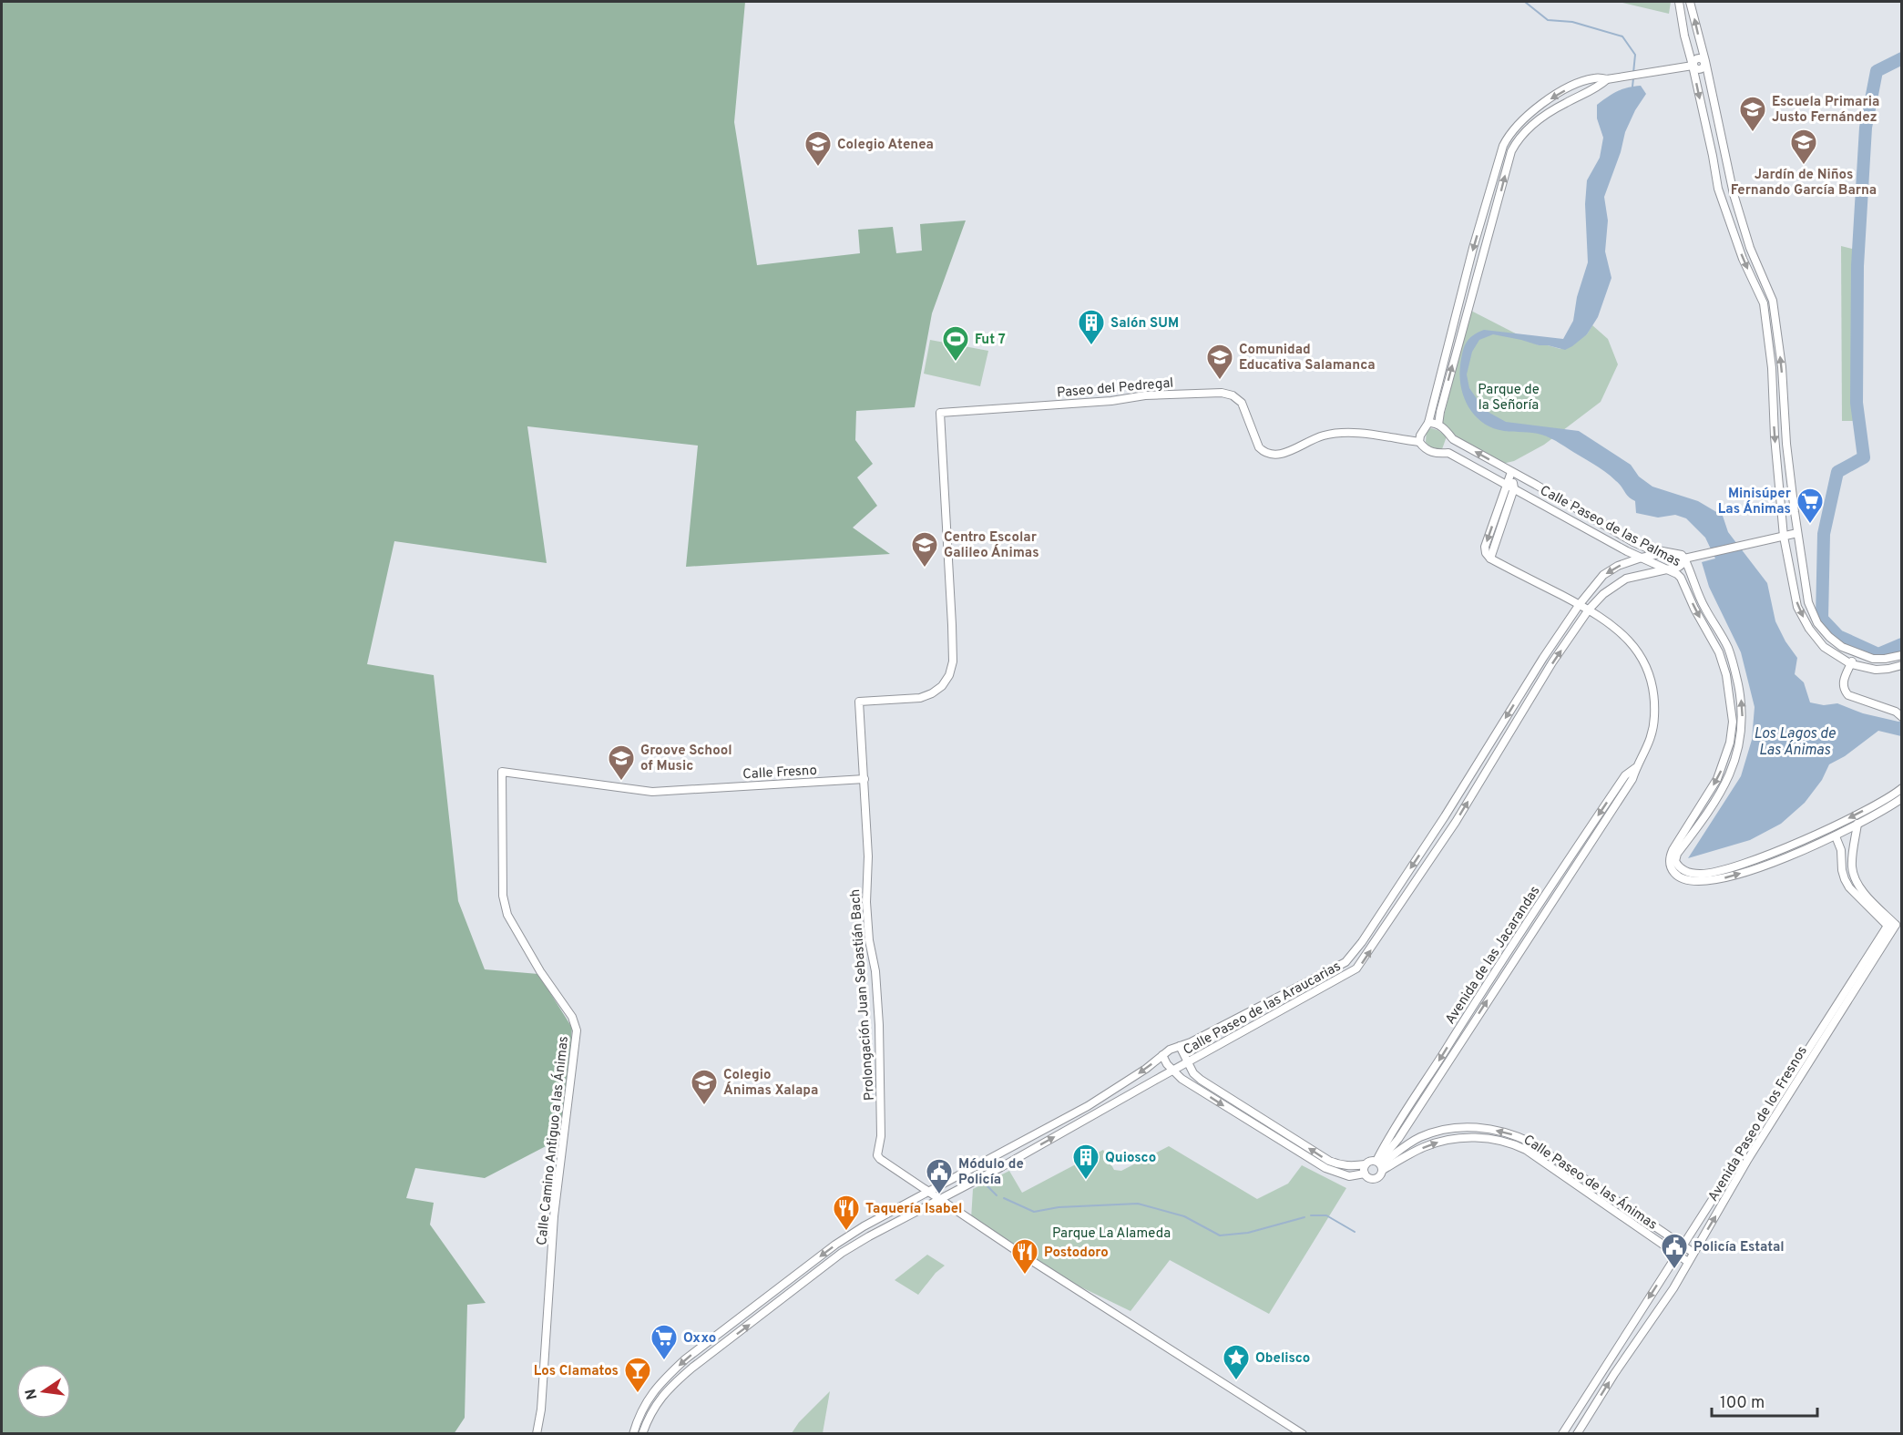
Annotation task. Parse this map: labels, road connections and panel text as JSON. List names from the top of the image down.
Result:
{
  "streets": {
    "street": [
      "Paseo del Pedregal",
      "Calle Paseo de las Palmas",
      "Calle Fresno",
      "Avenida de las Jacarandas",
      "Prolongación Juan Sebastián Bach",
      "Calle Paseo de las Araucarias",
      "Avenida Paseo de los Fresnos",
      "Calle Camino Antiguo a las Ánimas",
      "Calle Paseo de las Ánimas"
    ]
  },
  "crossings": [
    ["Paseo del Pedregal", "Calle Paseo de las Palmas"],
    ["Paseo del Pedregal", "Prolongación Juan Sebastián Bach"],
    ["Calle Paseo de las Palmas", "Avenida de las Jacarandas"],
    ["Calle Paseo de las Palmas", "Calle Paseo de las Araucarias"],
    ["Calle Fresno", "Prolongación Juan Sebastián Bach"],
    ["Calle Fresno", "Calle Camino Antiguo a las Ánimas"],
    ["Avenida de las Jacarandas", "Calle Paseo de las Araucarias"],
    ["Avenida de las Jacarandas", "Calle Paseo de las Ánimas"],
    ["Prolongación Juan Sebastián Bach", "Calle Paseo de las Araucarias"],
    ["Avenida Paseo de los Fresnos", "Calle Paseo de las Ánimas"]
  ],
  "water": ["Los Lagos de Las Ánimas"],
  "parks": ["Parque de la Señoría", "Parque La Alameda"],
  "places": {
    "school or university": [
      "Escuela Primaria Justo Fernández",
      "Jardín de Niños Fernando García Barna",
      "Colegio Atenea",
      "Comunidad Educativa Salamanca",
      "Centro Escolar Galileo Ánimas",
      "Groove School of Music",
      "Colegio Ánimas Xalapa"
    ],
    "building": ["Salón SUM", "Quiosco"],
    "sports": ["Fut 7"],
    "supermarket": ["Minisúper Las Ánimas", "Oxxo"],
    "public building": ["Módulo de Policía", "Policía Estatal"],
    "restaurant": ["Taquería Isabel", "Postodoro"],
    "place": ["Obelisco"],
    "bar": ["Los Clamatos"]
  },
  "scale_bar": "100 m",
  "north": "left"
}
